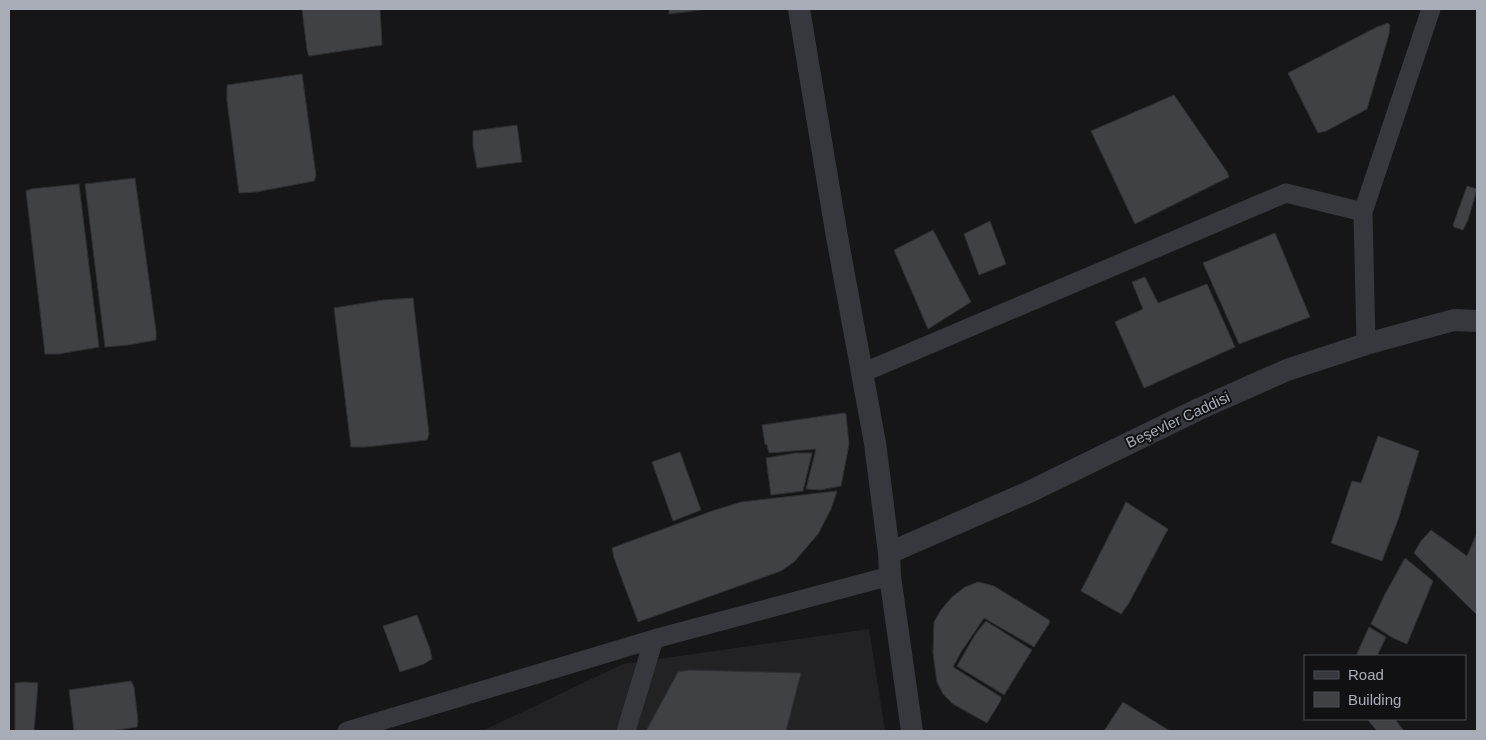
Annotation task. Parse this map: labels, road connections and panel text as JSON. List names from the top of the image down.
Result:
{
  "streets": {
    "street": ["Beşevler Caddisi"]
  },
  "legend": ["Road", "Building"]
}
